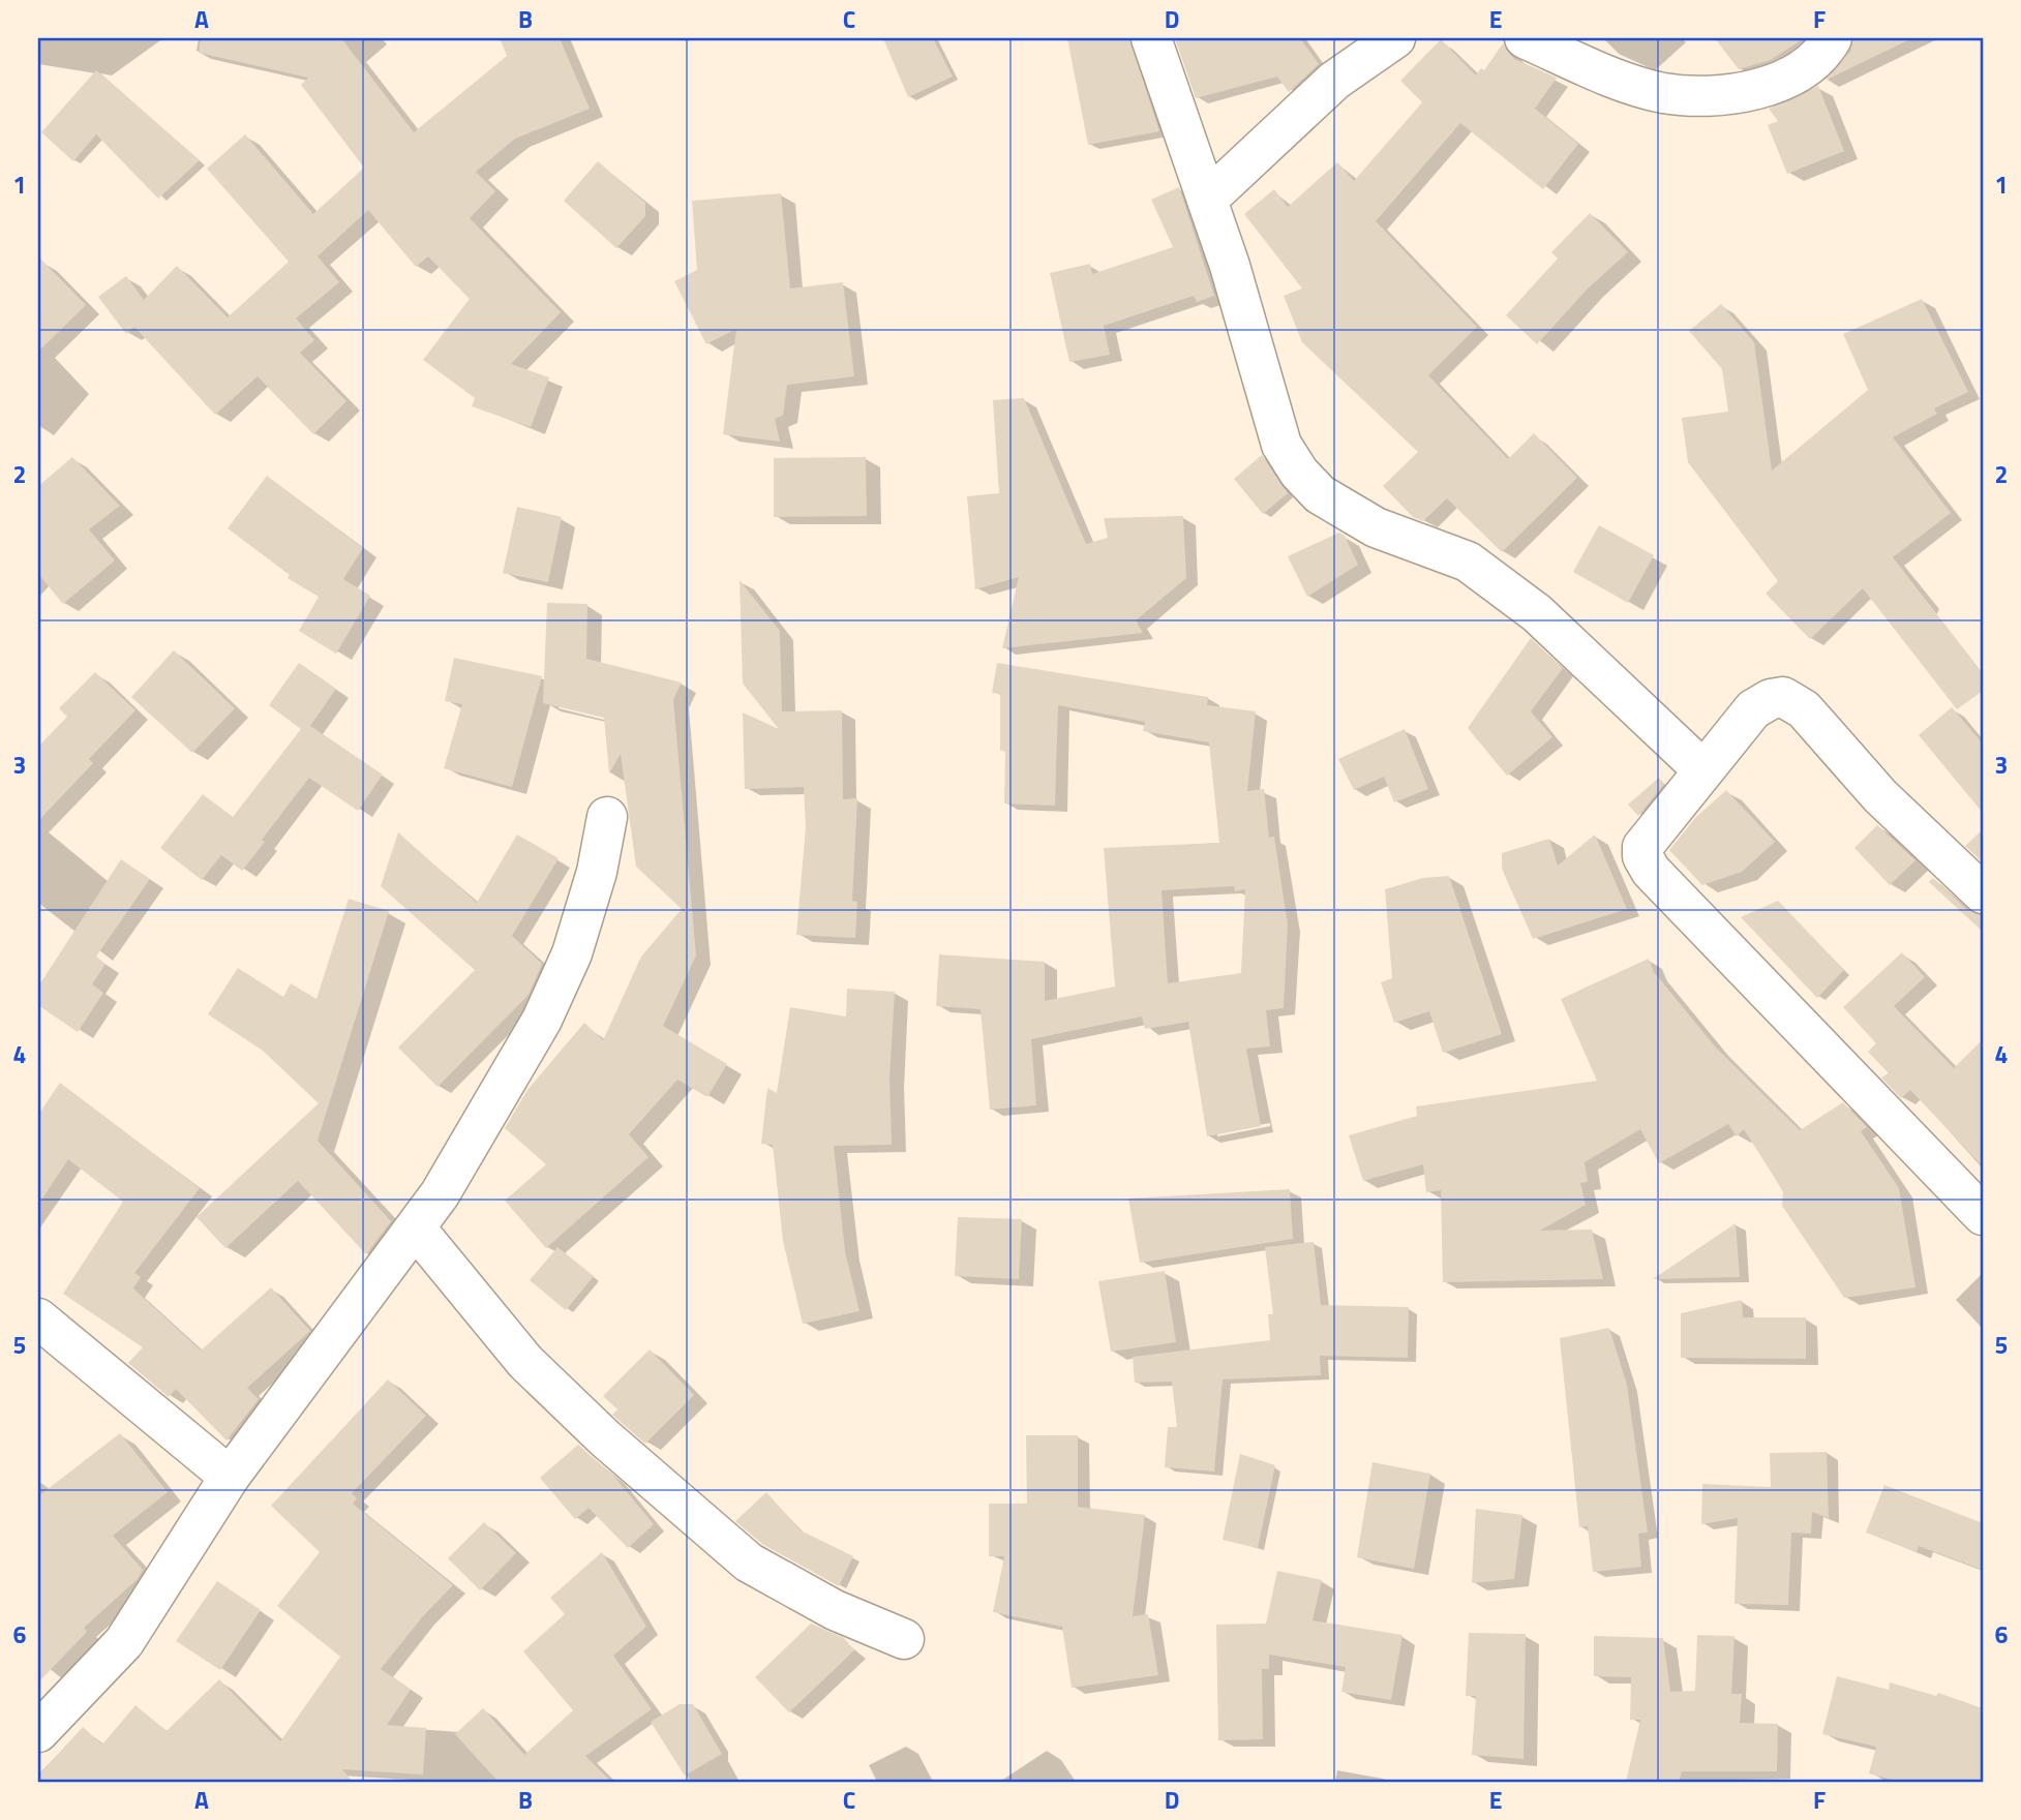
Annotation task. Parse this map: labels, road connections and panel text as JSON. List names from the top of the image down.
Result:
{
  "grid": {
    "columns": [
      "A",
      "B",
      "C",
      "D",
      "E",
      "F"
    ],
    "rows": [
      "1",
      "2",
      "3",
      "4",
      "5",
      "6"
    ]
  }
}
